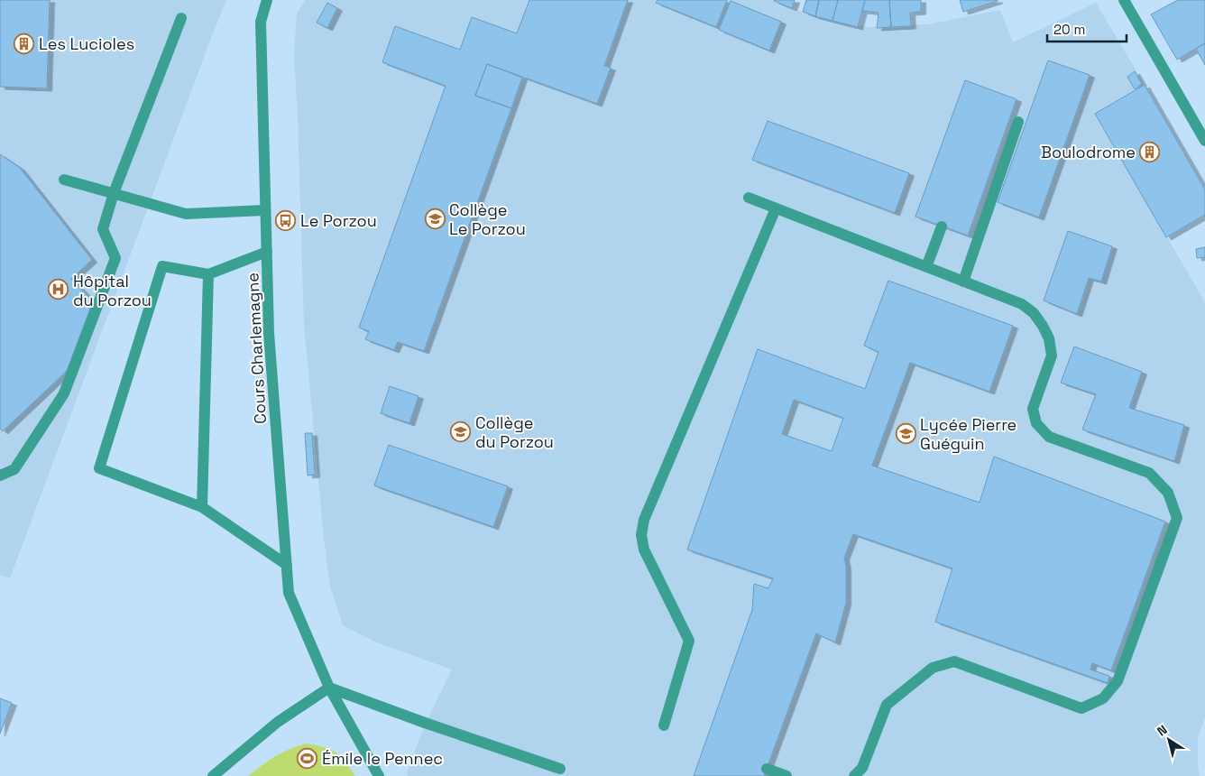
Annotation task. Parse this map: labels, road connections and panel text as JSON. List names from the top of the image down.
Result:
{
  "streets": {
    "street": ["Cours Charlemagne"]
  },
  "places": {
    "building": ["Les Lucioles", "Boulodrome"],
    "school or university": ["Collège Le Porzou", "Collège du Porzou", "Lycée Pierre Guéguin"],
    "bus stop": ["Le Porzou"],
    "hospital": ["Hôpital du Porzou"],
    "sports": ["Émile le Pennec"]
  },
  "scale_bar": "20 m",
  "north": "top left"
}
